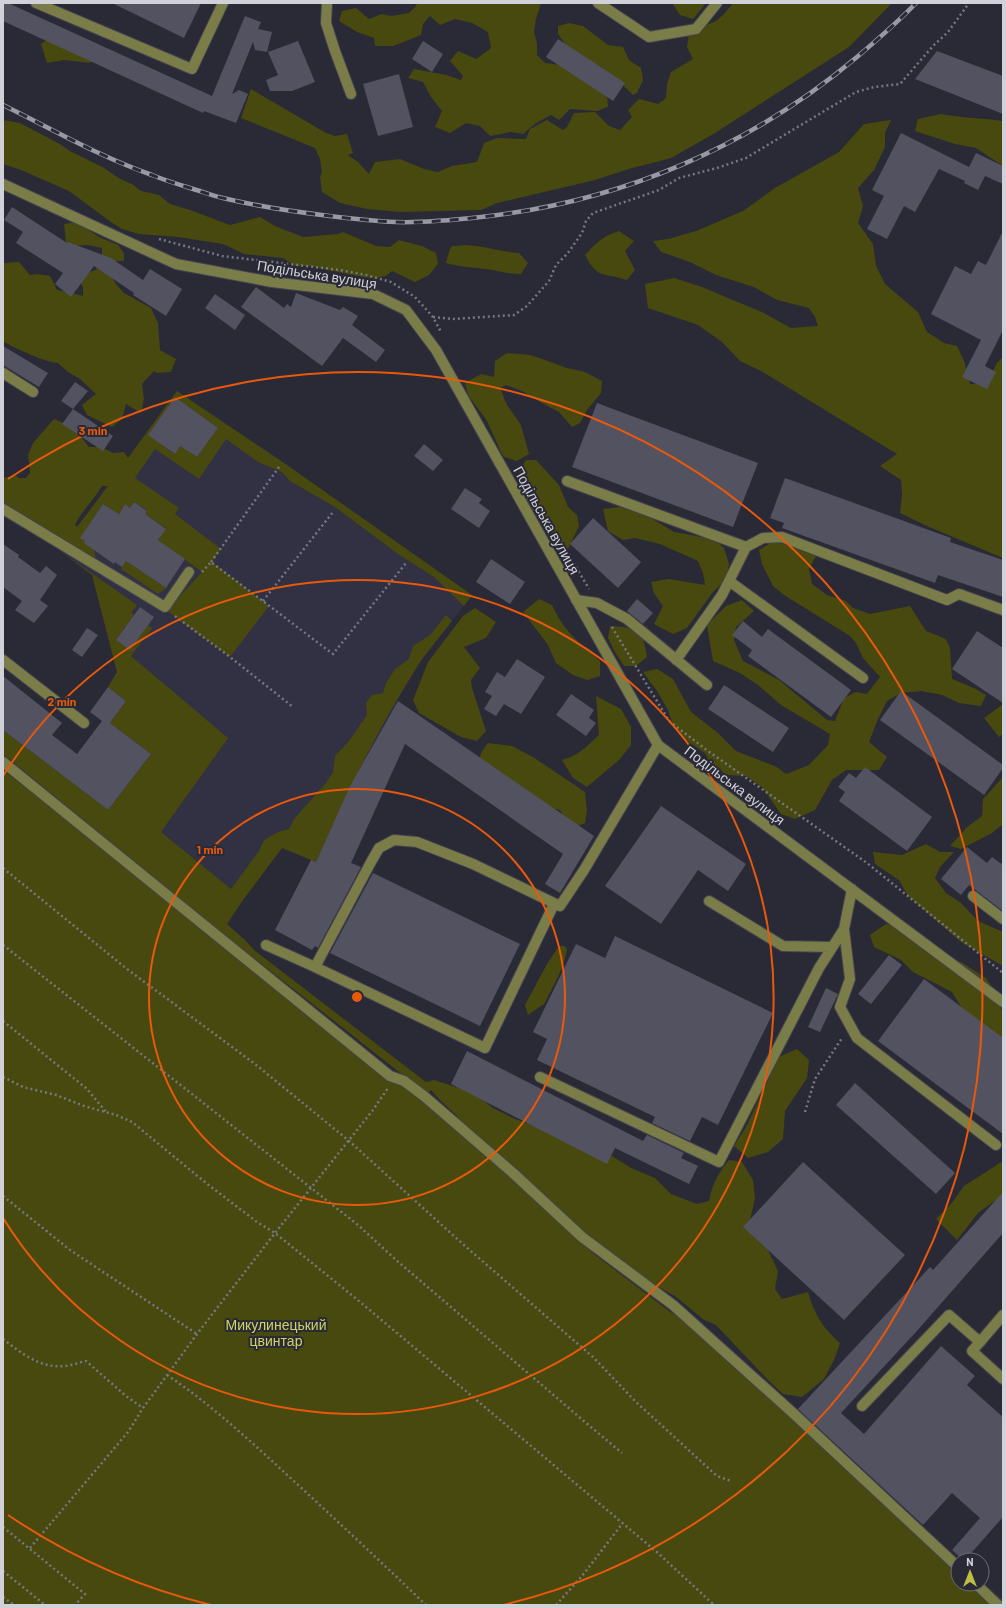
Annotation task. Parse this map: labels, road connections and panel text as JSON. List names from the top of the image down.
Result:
{
  "streets": {
    "street": ["Подільська вулиця"]
  },
  "parks": ["Микулинецький цвинтар"],
  "north": "top",
  "rings": ["3 min", "2 min", "1 min"]
}
